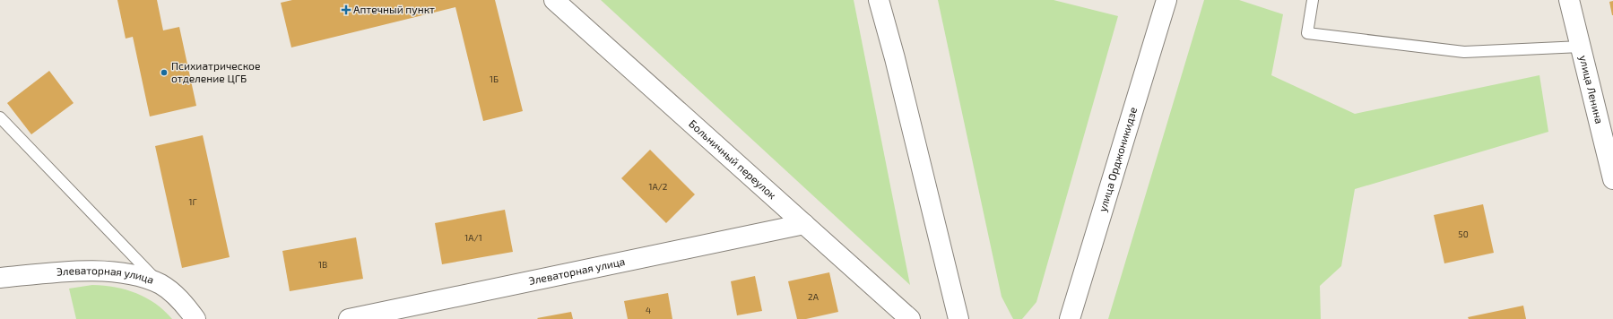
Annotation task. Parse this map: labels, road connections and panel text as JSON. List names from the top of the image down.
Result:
{
  "streets": {
    "street": [
      "улица Ленина",
      "Больничный переулок",
      "улица Орджоникидзе",
      "Элеваторная улица"
    ]
  },
  "crossings": [
    ["Больничный переулок", "Элеваторная улица"]
  ],
  "places": {
    "health": ["Аптечный пункт"],
    "other": ["Психиатрическое отделение ЦГБ"]
  },
  "house_numbers": [
    "1Б",
    "1А/2",
    "1Г",
    "50",
    "1А/1",
    "1В",
    "2А",
    "4"
  ]
}
